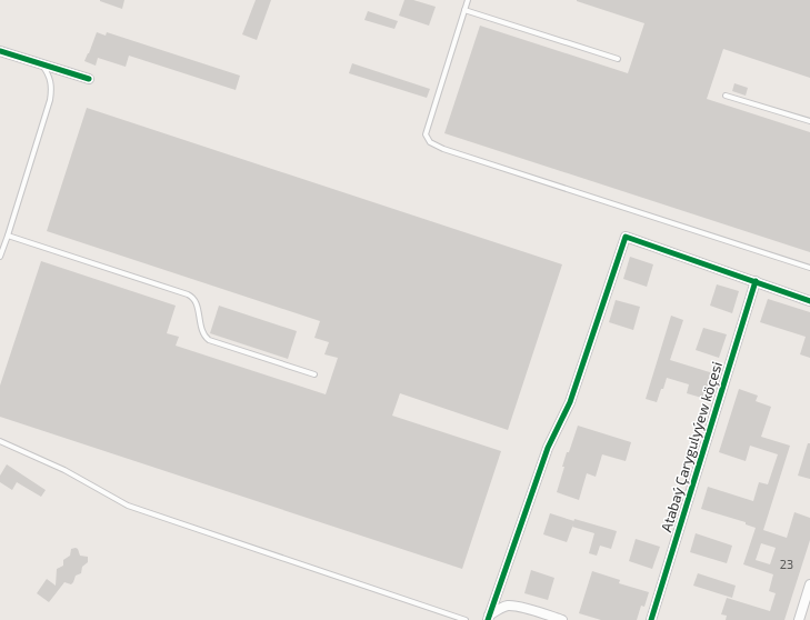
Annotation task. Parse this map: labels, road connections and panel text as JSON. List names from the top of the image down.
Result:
{
  "streets": {
    "street": ["Atabaý Çarygulyýew köçesi"]
  },
  "house_numbers": ["23"]
}
